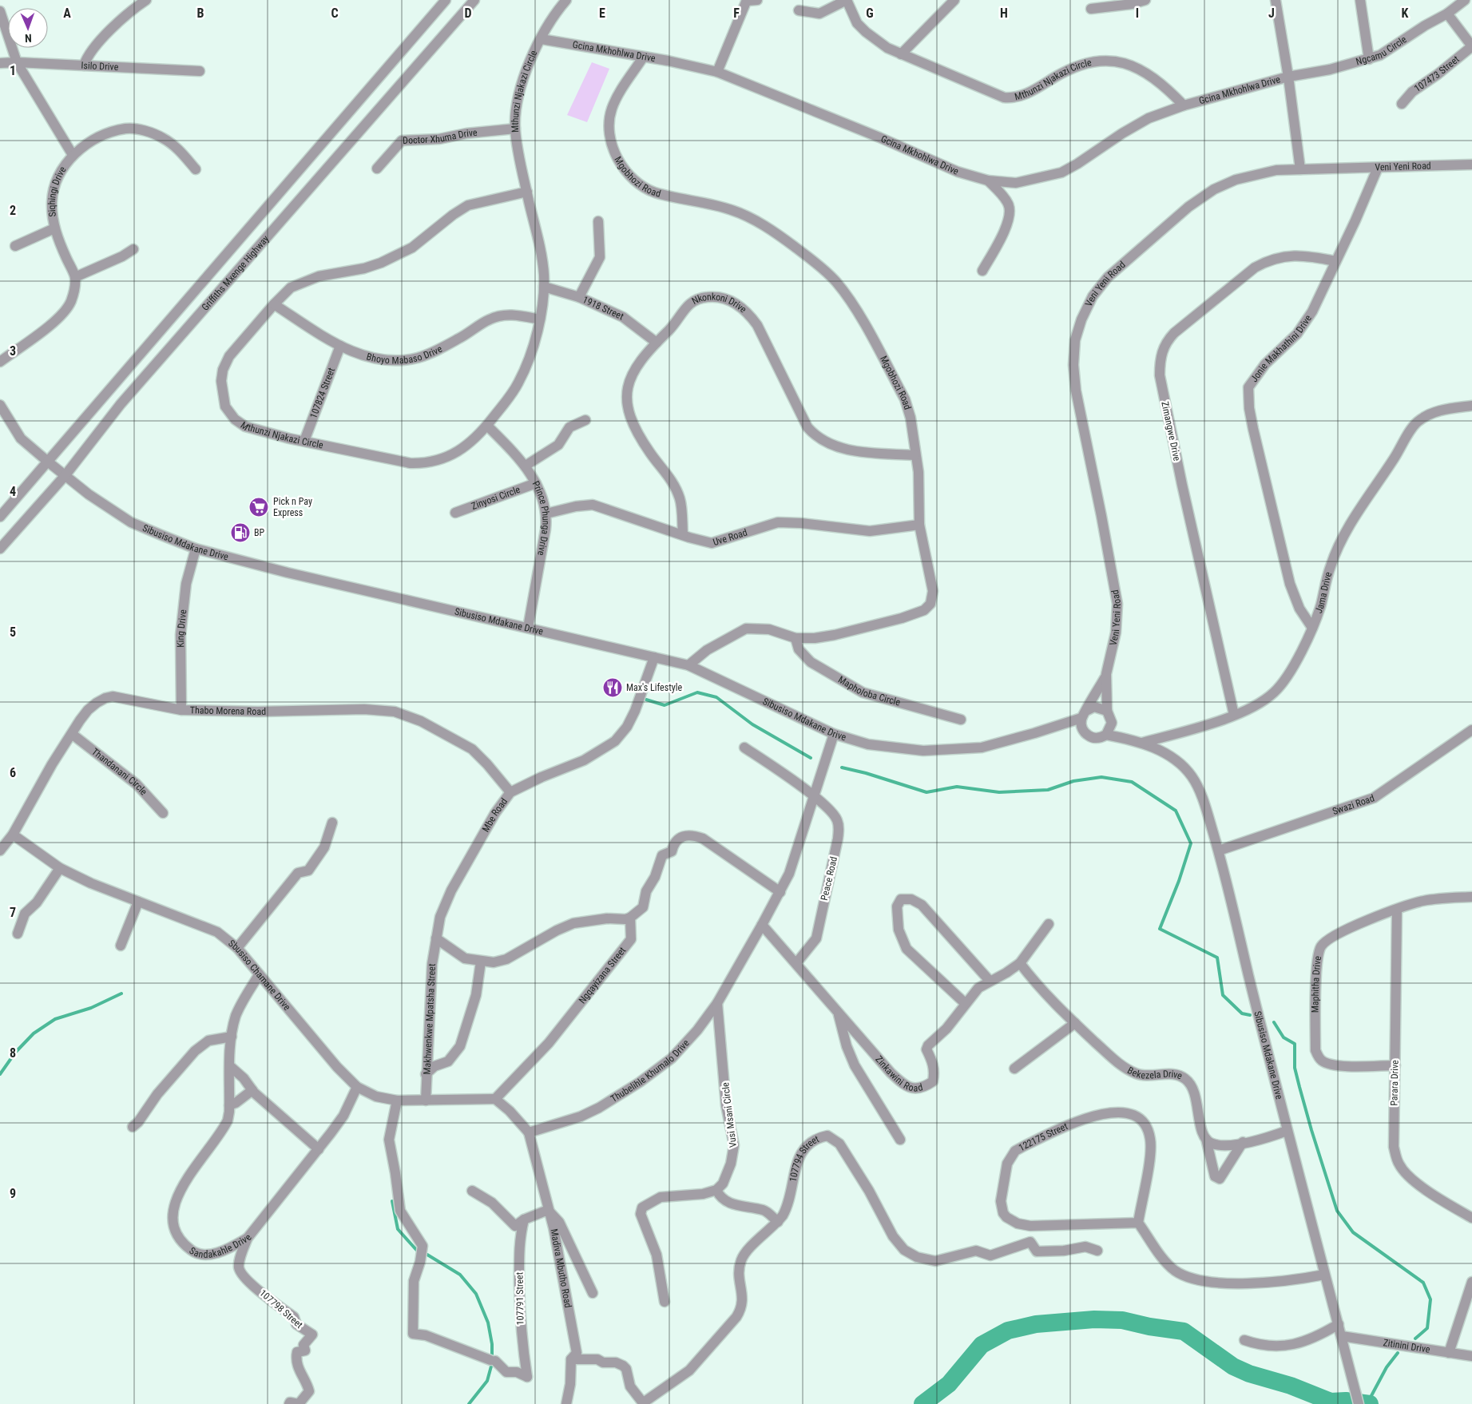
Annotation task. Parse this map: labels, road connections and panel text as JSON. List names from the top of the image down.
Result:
{
  "streets": {
    "street": [
      "Ngcamu Circle",
      "Gcina Mkhohlwa Drive",
      "Isilo Drive",
      "107473 Street",
      "Mthunzi Njakazi Circle",
      "Doctor Xhuma Drive",
      "Veni Yeni Road",
      "Mgobhozi Road",
      "Siqhingi Drive",
      "Griffiths Mxenge Highway",
      "1918 Street",
      "Nkonkoni Drive",
      "Jonie Makhathini Drive",
      "Bhoyo Mabaso Drive",
      "107824 Street",
      "Zimangwe Drive",
      "Zinyosi Circle",
      "Prince Phunga Drive",
      "Uve Road",
      "Sibusiso Mdakane Drive",
      "Jama Drive",
      "King Drive",
      "Mapholoba Circle",
      "Thabo Morena Road",
      "Thandanani Circle",
      "Swazi Road",
      "Mbe Road",
      "Peace Road",
      "Ngqayizana Street",
      "Sbusiso Chamane Drive",
      "Maphitha Drive",
      "Makhwenkwe Mpatsha Street",
      "Thubelihle Khumalo Drive",
      "Zinkawini Road",
      "Bekezela Drive",
      "Parara Drive",
      "Vusi Msani Circle",
      "122175 Street",
      "107794 Street",
      "Sandakahle Drive",
      "Madiva Mbutho Road",
      "107791 Street",
      "107798 Street",
      "Zitinini Drive"
    ]
  },
  "crossings": [
    ["Ngcamu Circle", "Gcina Mkhohlwa Drive"],
    ["Gcina Mkhohlwa Drive", "Mthunzi Njakazi Circle"],
    ["Gcina Mkhohlwa Drive", "Mgobhozi Road"],
    ["Mthunzi Njakazi Circle", "Doctor Xhuma Drive"],
    ["Mthunzi Njakazi Circle", "1918 Street"],
    ["Mthunzi Njakazi Circle", "Bhoyo Mabaso Drive"],
    ["Mthunzi Njakazi Circle", "107824 Street"],
    ["Mthunzi Njakazi Circle", "Prince Phunga Drive"],
    ["Veni Yeni Road", "Jonie Makhathini Drive"],
    ["Veni Yeni Road", "Sibusiso Mdakane Drive"],
    ["Mgobhozi Road", "Nkonkoni Drive"],
    ["Mgobhozi Road", "Uve Road"],
    ["Mgobhozi Road", "Sibusiso Mdakane Drive"],
    ["Mgobhozi Road", "Mapholoba Circle"],
    ["Griffiths Mxenge Highway", "Sibusiso Mdakane Drive"],
    ["1918 Street", "Nkonkoni Drive"],
    ["Nkonkoni Drive", "Uve Road"],
    ["Jonie Makhathini Drive", "Zimangwe Drive"],
    ["Jonie Makhathini Drive", "Jama Drive"],
    ["Bhoyo Mabaso Drive", "107824 Street"],
    ["Zimangwe Drive", "Jama Drive"],
    ["Zinyosi Circle", "Prince Phunga Drive"],
    ["Prince Phunga Drive", "Uve Road"],
    ["Prince Phunga Drive", "Sibusiso Mdakane Drive"],
    ["Sibusiso Mdakane Drive", "Jama Drive"],
    ["Sibusiso Mdakane Drive", "King Drive"],
    ["Sibusiso Mdakane Drive", "Swazi Road"],
    ["Sibusiso Mdakane Drive", "Mbe Road"],
    ["Sibusiso Mdakane Drive", "Zitinini Drive"],
    ["King Drive", "Thabo Morena Road"],
    ["Thabo Morena Road", "Thandanani Circle"],
    ["Thabo Morena Road", "Mbe Road"],
    ["Thabo Morena Road", "Sbusiso Chamane Drive"],
    ["Mbe Road", "Makhwenkwe Mpatsha Street"],
    ["Peace Road", "Zinkawini Road"],
    ["Ngqayizana Street", "Sbusiso Chamane Drive"],
    ["Sbusiso Chamane Drive", "Makhwenkwe Mpatsha Street"],
    ["Sbusiso Chamane Drive", "Sandakahle Drive"],
    ["Sbusiso Chamane Drive", "107791 Street"],
    ["Maphitha Drive", "Parara Drive"],
    ["Thubelihle Khumalo Drive", "Zinkawini Road"],
    ["Thubelihle Khumalo Drive", "Vusi Msani Circle"],
    ["Thubelihle Khumalo Drive", "Madiva Mbutho Road"],
    ["Zinkawini Road", "Bekezela Drive"],
    ["Sandakahle Drive", "107798 Street"]
  ],
  "places": {
    "supermarket": ["Pick n Pay Express"],
    "fuel station": ["BP"],
    "restaurant": ["Max's Lifestyle"]
  },
  "north": "bottom",
  "grid": {
    "columns": [
      "A",
      "B",
      "C",
      "D",
      "E",
      "F",
      "G",
      "H",
      "I",
      "J",
      "K"
    ],
    "rows": [
      "1",
      "2",
      "3",
      "4",
      "5",
      "6",
      "7",
      "8",
      "9"
    ]
  }
}
